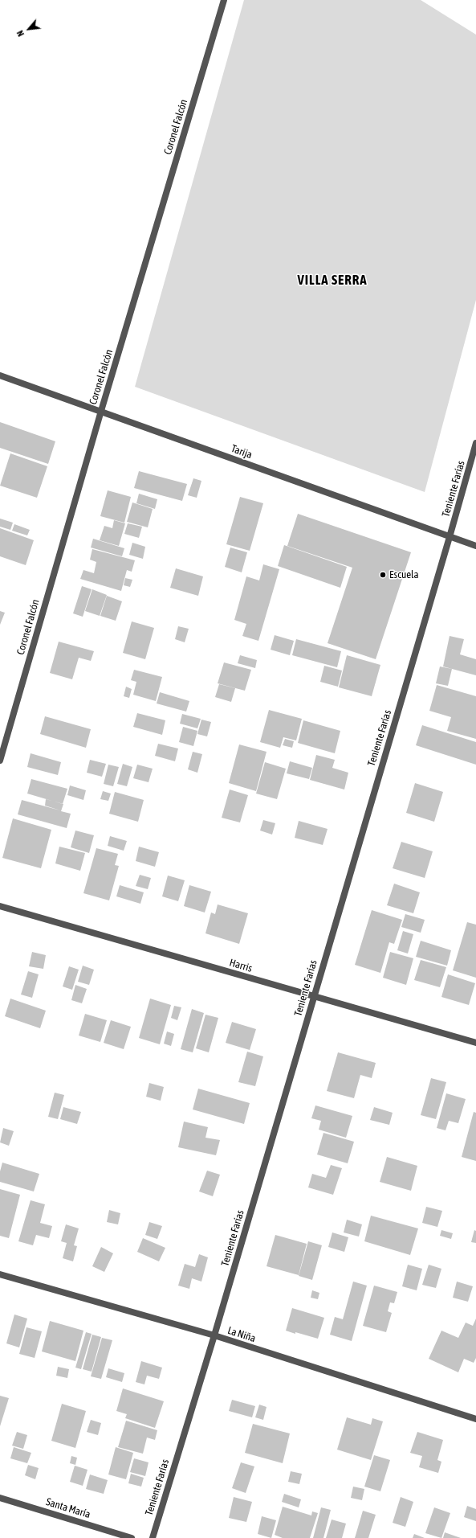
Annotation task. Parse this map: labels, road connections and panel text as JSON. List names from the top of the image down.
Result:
{
  "streets": {
    "street": [
      "Coronel Falcón",
      "Tarija",
      "Teniente Farías",
      "Harris",
      "La Niña",
      "Santa María"
    ]
  },
  "crossings": [
    ["Coronel Falcón", "Tarija"],
    ["Tarija", "Teniente Farías"],
    ["Teniente Farías", "Harris"],
    ["Teniente Farías", "La Niña"]
  ],
  "districts": ["VILLA SERRA"],
  "places": ["Escuela"],
  "north": "bottom left"
}
